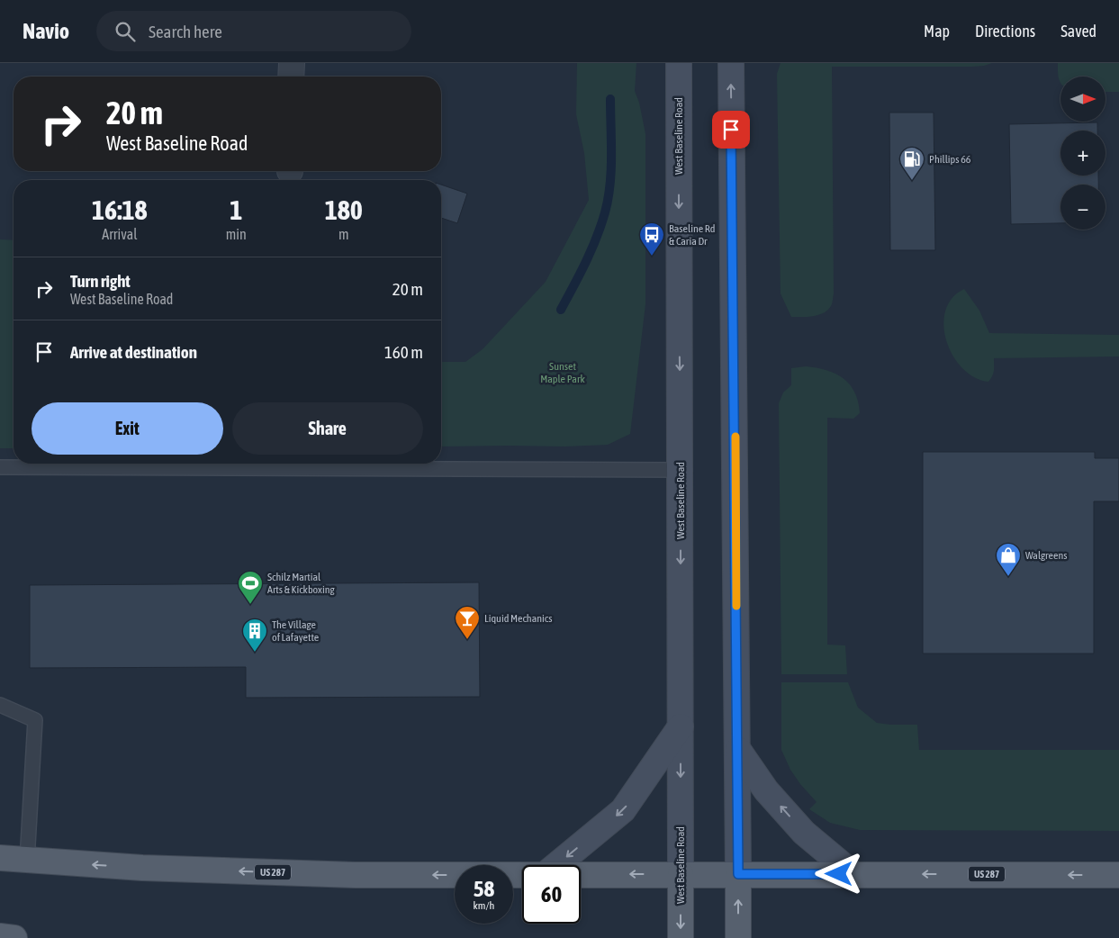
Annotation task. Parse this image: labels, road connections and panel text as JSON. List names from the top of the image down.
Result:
{
  "streets": {
    "main road": ["West Baseline Road", "US 287"]
  },
  "crossings": [
    ["West Baseline Road", "US 287"]
  ],
  "parks": ["Sunset Maple Park"],
  "places": {
    "fuel station": ["Phillips 66"],
    "bus stop": ["Baseline Rd & Caria Dr"],
    "shop": ["Walgreens"],
    "sports": ["Schilz Martial Arts & Kickboxing"],
    "bar": ["Liquid Mechanics"],
    "building": ["The Village of Lafayette"]
  },
  "north": "right",
  "page": {
    "header": "Navio",
    "search": "Search here",
    "nav": ["Map", "Directions", "Saved"],
    "map_buttons": ["+", "−"],
    "turn": ["20 m", "West Baseline Road"],
    "eta": [
      "16:18",
      "Arrival",
      "1",
      "min",
      "180",
      "m"
    ],
    "list": [
      {
        "name": "Turn right",
        "note": "West Baseline Road",
        "value": "20 m"
      },
      {
        "name": "Arrive at destination",
        "value": "160 m"
      }
    ],
    "buttons": ["Exit", "Share"],
    "speed": "58 km/h",
    "limit": "60"
  }
}
